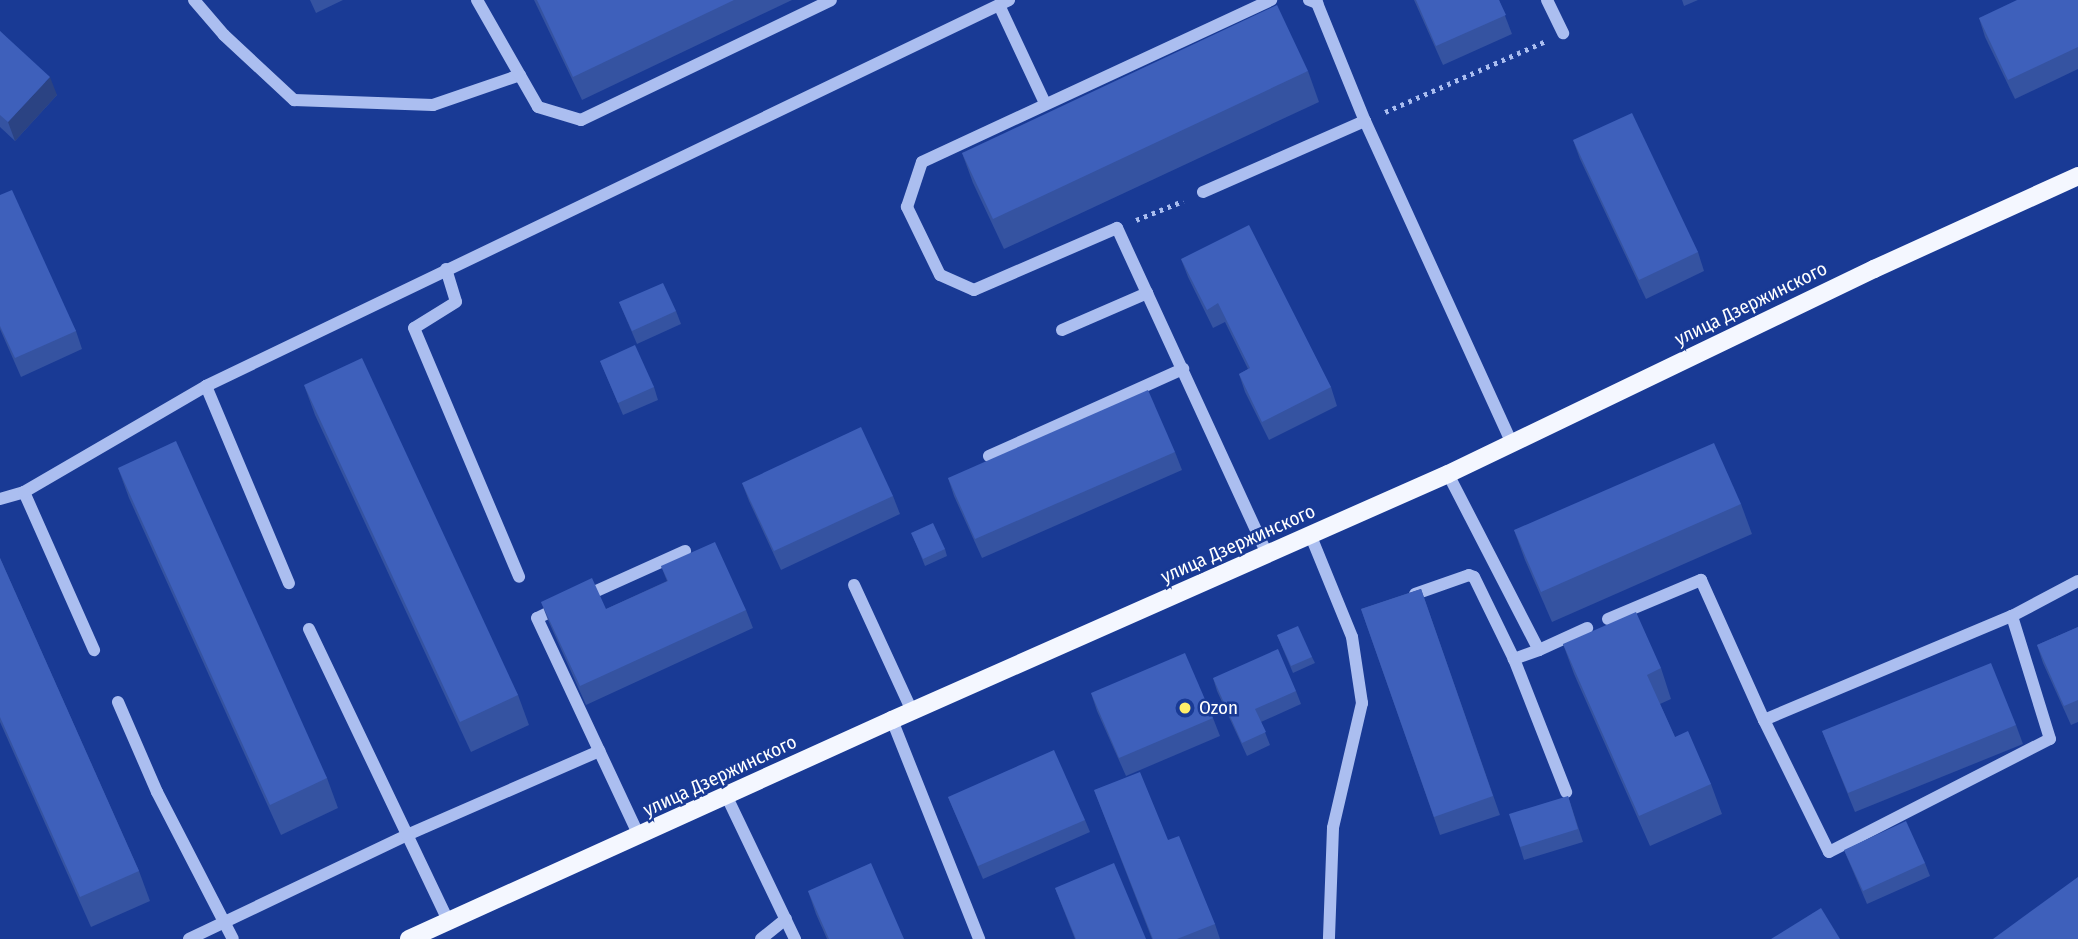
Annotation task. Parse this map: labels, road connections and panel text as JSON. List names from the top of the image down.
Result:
{
  "streets": {
    "main road": ["улица Дзержинского"]
  },
  "places": ["Ozon"]
}
